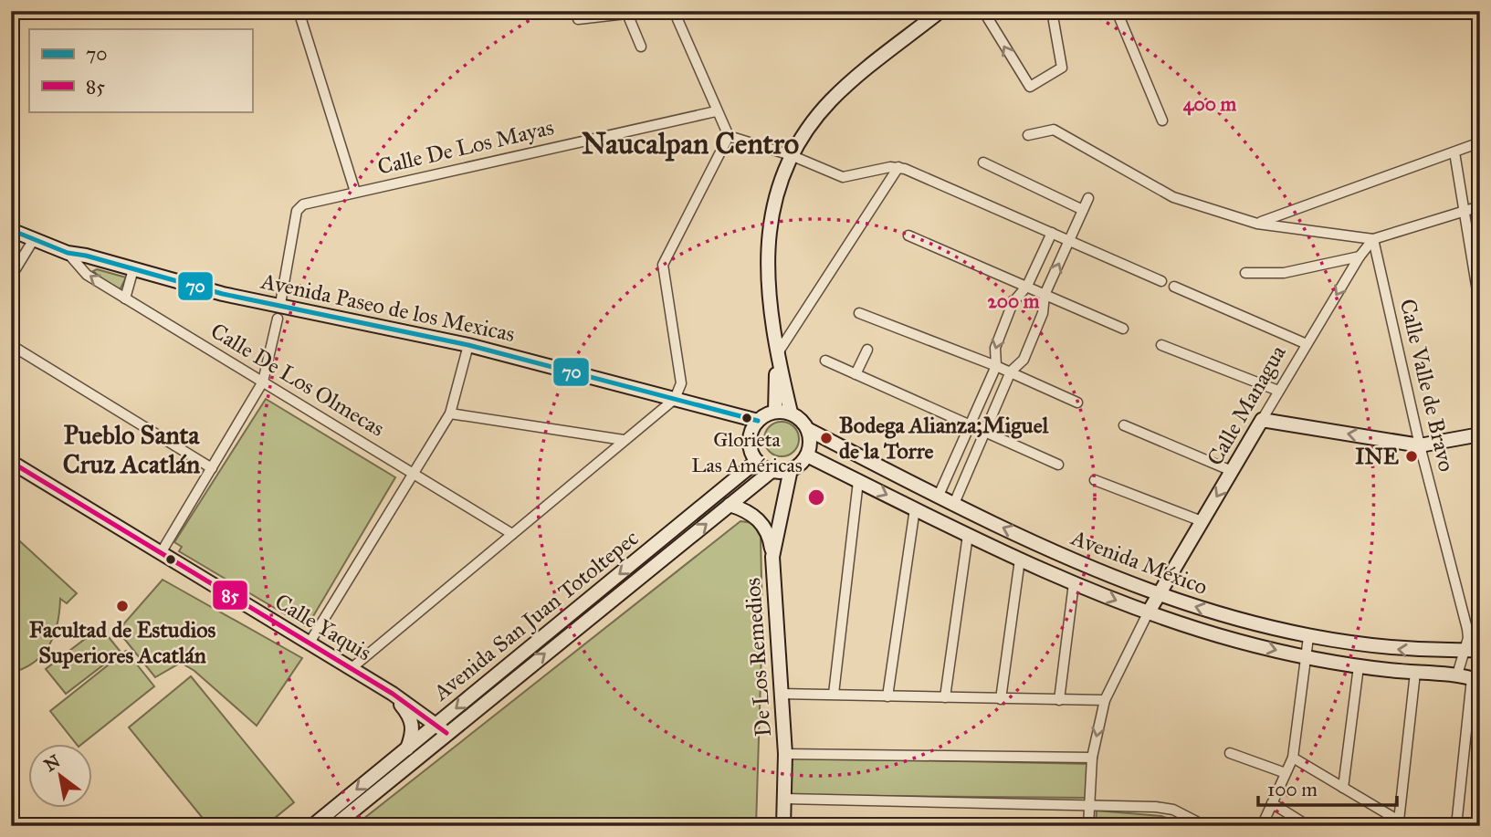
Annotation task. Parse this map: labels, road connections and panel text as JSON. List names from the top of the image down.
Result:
{
  "streets": {
    "main road": [
      "Avenida Paseo de los Mexicas",
      "Calle Managua",
      "Avenida México",
      "Avenida San Juan Totoltepec",
      "Calle Yaquis",
      "De Los Remedios"
    ],
    "street": ["Calle De Los Mayas", "Calle De Los Olmecas", "Calle Valle de Bravo"]
  },
  "crossings": [
    ["Calle De Los Mayas", "Avenida Paseo de los Mexicas"],
    ["Avenida Paseo de los Mexicas", "Calle De Los Olmecas"],
    ["Avenida Paseo de los Mexicas", "Avenida México"],
    ["Avenida Paseo de los Mexicas", "Avenida San Juan Totoltepec"],
    ["Avenida Paseo de los Mexicas", "De Los Remedios"],
    ["Calle Valle de Bravo", "Calle Managua"],
    ["Calle Valle de Bravo", "Avenida México"],
    ["Calle Managua", "Avenida México"],
    ["Avenida México", "Avenida San Juan Totoltepec"],
    ["Avenida México", "De Los Remedios"],
    ["Avenida San Juan Totoltepec", "Calle Yaquis"],
    ["Avenida San Juan Totoltepec", "De Los Remedios"]
  ],
  "one_way": ["Calle Managua"],
  "districts": ["Naucalpan Centro", "Pueblo Santa Cruz Acatlán"],
  "places": [
    "Glorieta Las Américas",
    "Bodega Alianza;Miguel de la Torre",
    "INE",
    "Facultad de Estudios Superiores Acatlán"
  ],
  "lines": ["transit line 70", "transit line 85"],
  "legend": ["70", "85"],
  "scale_bar": "100 m",
  "north": "top left",
  "rings": ["400 m", "200 m"]
}
